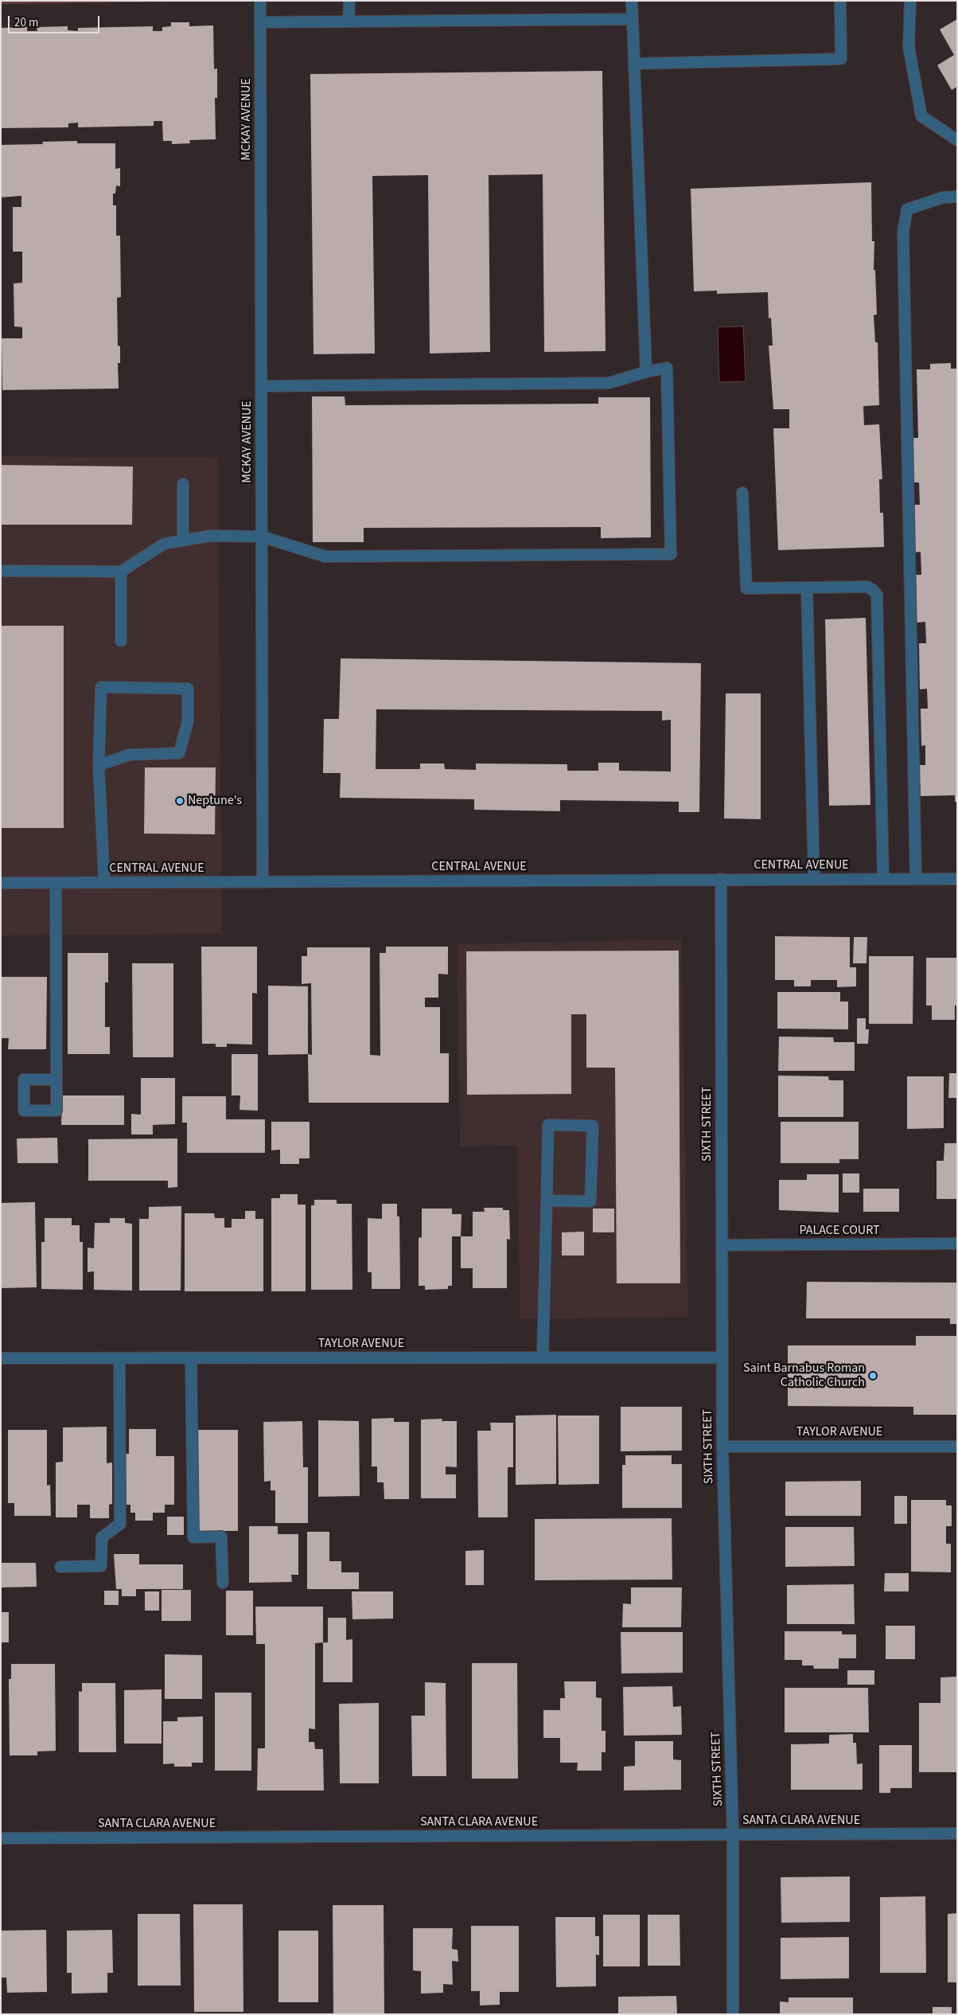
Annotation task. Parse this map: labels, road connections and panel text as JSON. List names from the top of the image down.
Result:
{
  "streets": {
    "street": [
      "MCKAY AVENUE",
      "CENTRAL AVENUE",
      "SIXTH STREET",
      "PALACE COURT",
      "TAYLOR AVENUE",
      "SANTA CLARA AVENUE"
    ]
  },
  "crossings": [
    ["MCKAY AVENUE", "CENTRAL AVENUE"],
    ["CENTRAL AVENUE", "SIXTH STREET"],
    ["SIXTH STREET", "PALACE COURT"],
    ["SIXTH STREET", "TAYLOR AVENUE"],
    ["SIXTH STREET", "SANTA CLARA AVENUE"]
  ],
  "places": ["Neptune's", "Saint Barnabus Roman Catholic Church"],
  "scale_bar": "20 m"
}
